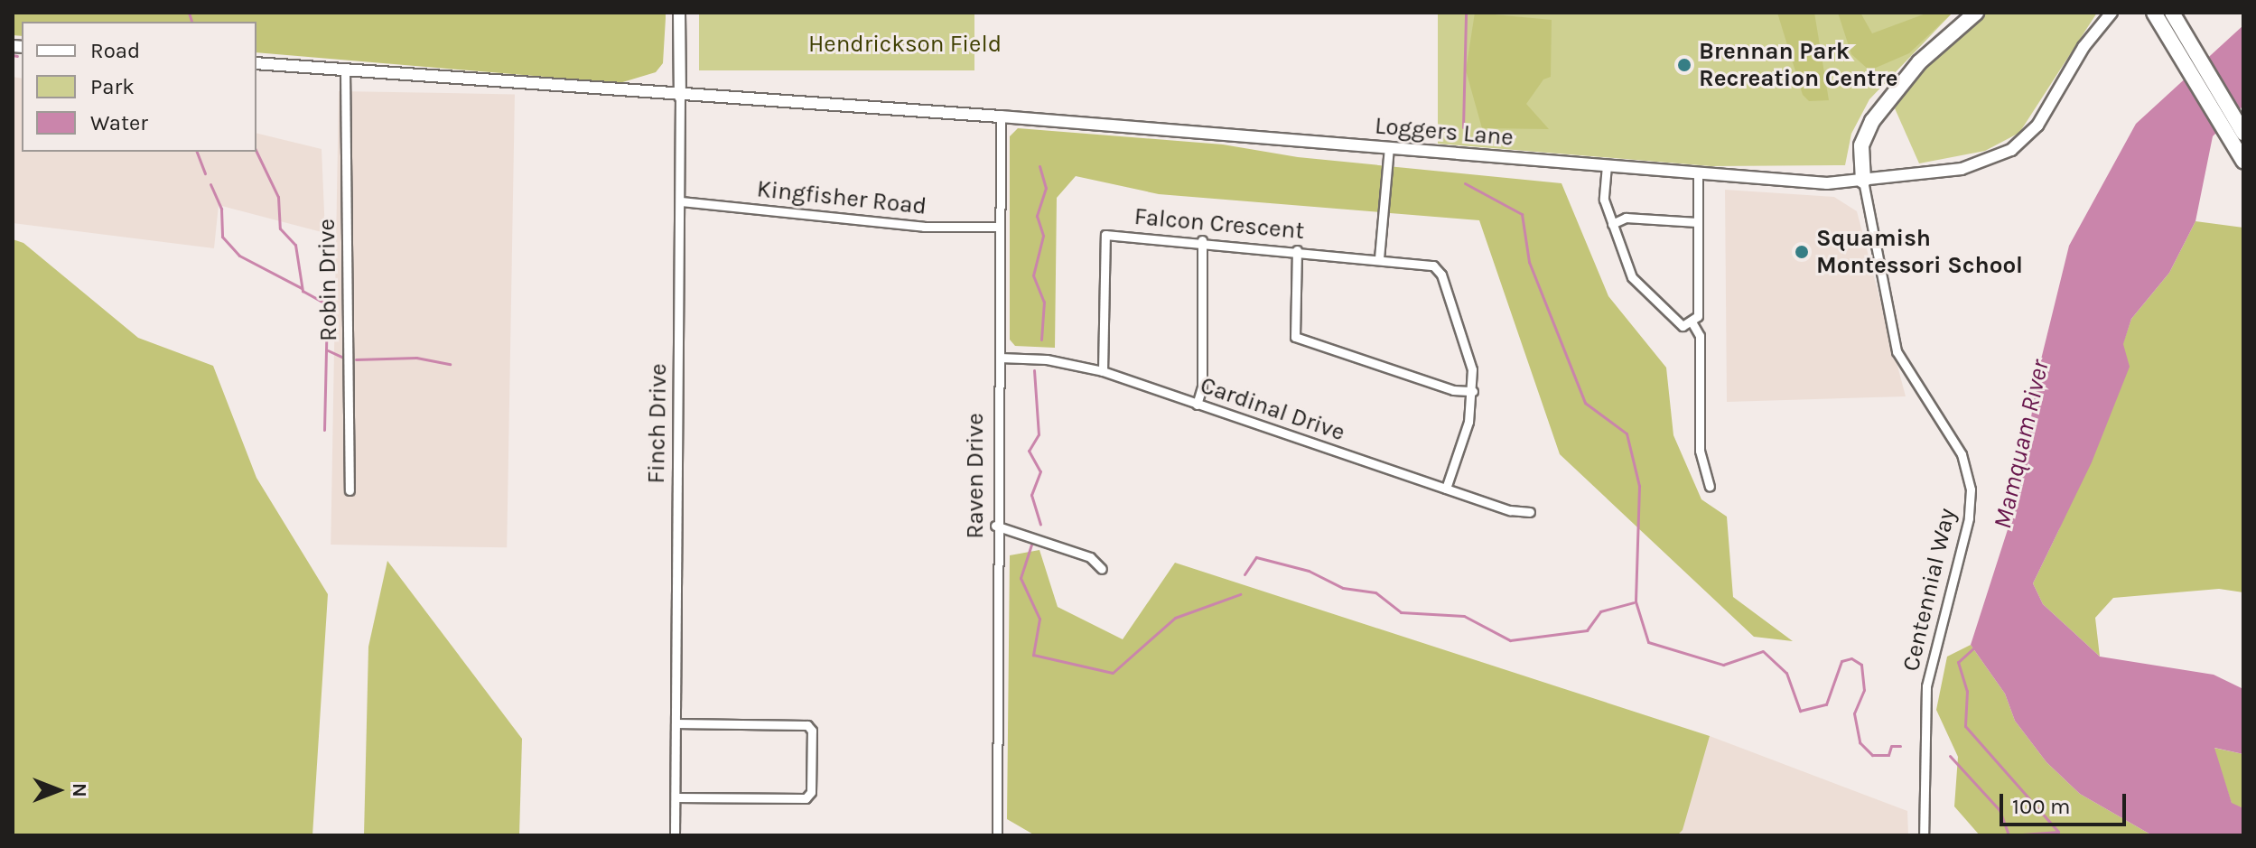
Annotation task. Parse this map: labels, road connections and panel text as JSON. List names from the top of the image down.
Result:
{
  "streets": {
    "street": [
      "Loggers Lane",
      "Kingfisher Road",
      "Falcon Crescent",
      "Robin Drive",
      "Cardinal Drive",
      "Finch Drive",
      "Raven Drive",
      "Centennial Way"
    ]
  },
  "crossings": [
    ["Loggers Lane", "Robin Drive"],
    ["Loggers Lane", "Finch Drive"],
    ["Loggers Lane", "Raven Drive"],
    ["Loggers Lane", "Centennial Way"],
    ["Kingfisher Road", "Finch Drive"],
    ["Kingfisher Road", "Raven Drive"],
    ["Falcon Crescent", "Cardinal Drive"],
    ["Cardinal Drive", "Raven Drive"]
  ],
  "water": ["Mamquam River"],
  "parks": ["Hendrickson Field"],
  "places": ["Brennan Park Recreation Centre", "Squamish Montessori School"],
  "legend": ["Road", "Park", "Water"],
  "scale_bar": "100 m",
  "north": "right"
}
